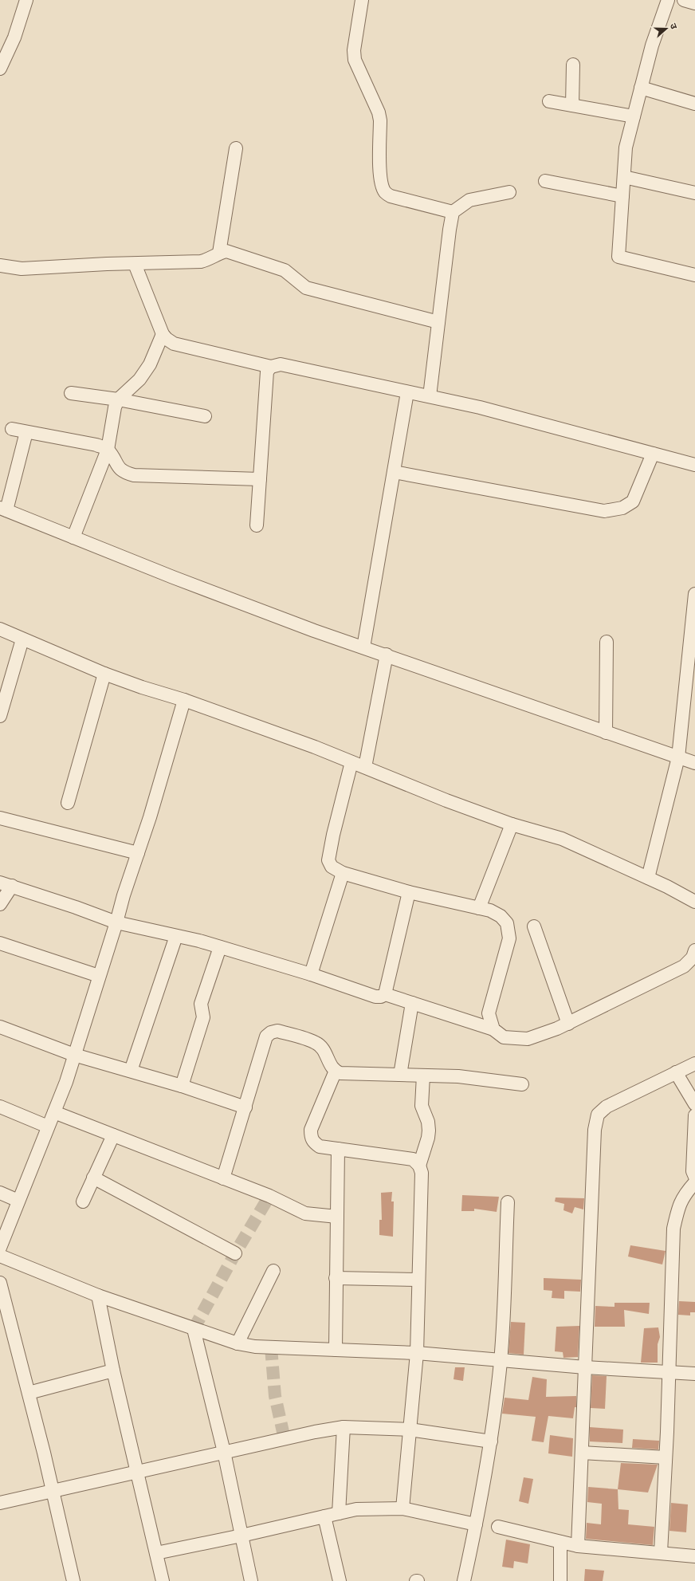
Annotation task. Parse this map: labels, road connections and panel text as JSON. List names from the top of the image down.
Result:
{
  "north": "right"
}
